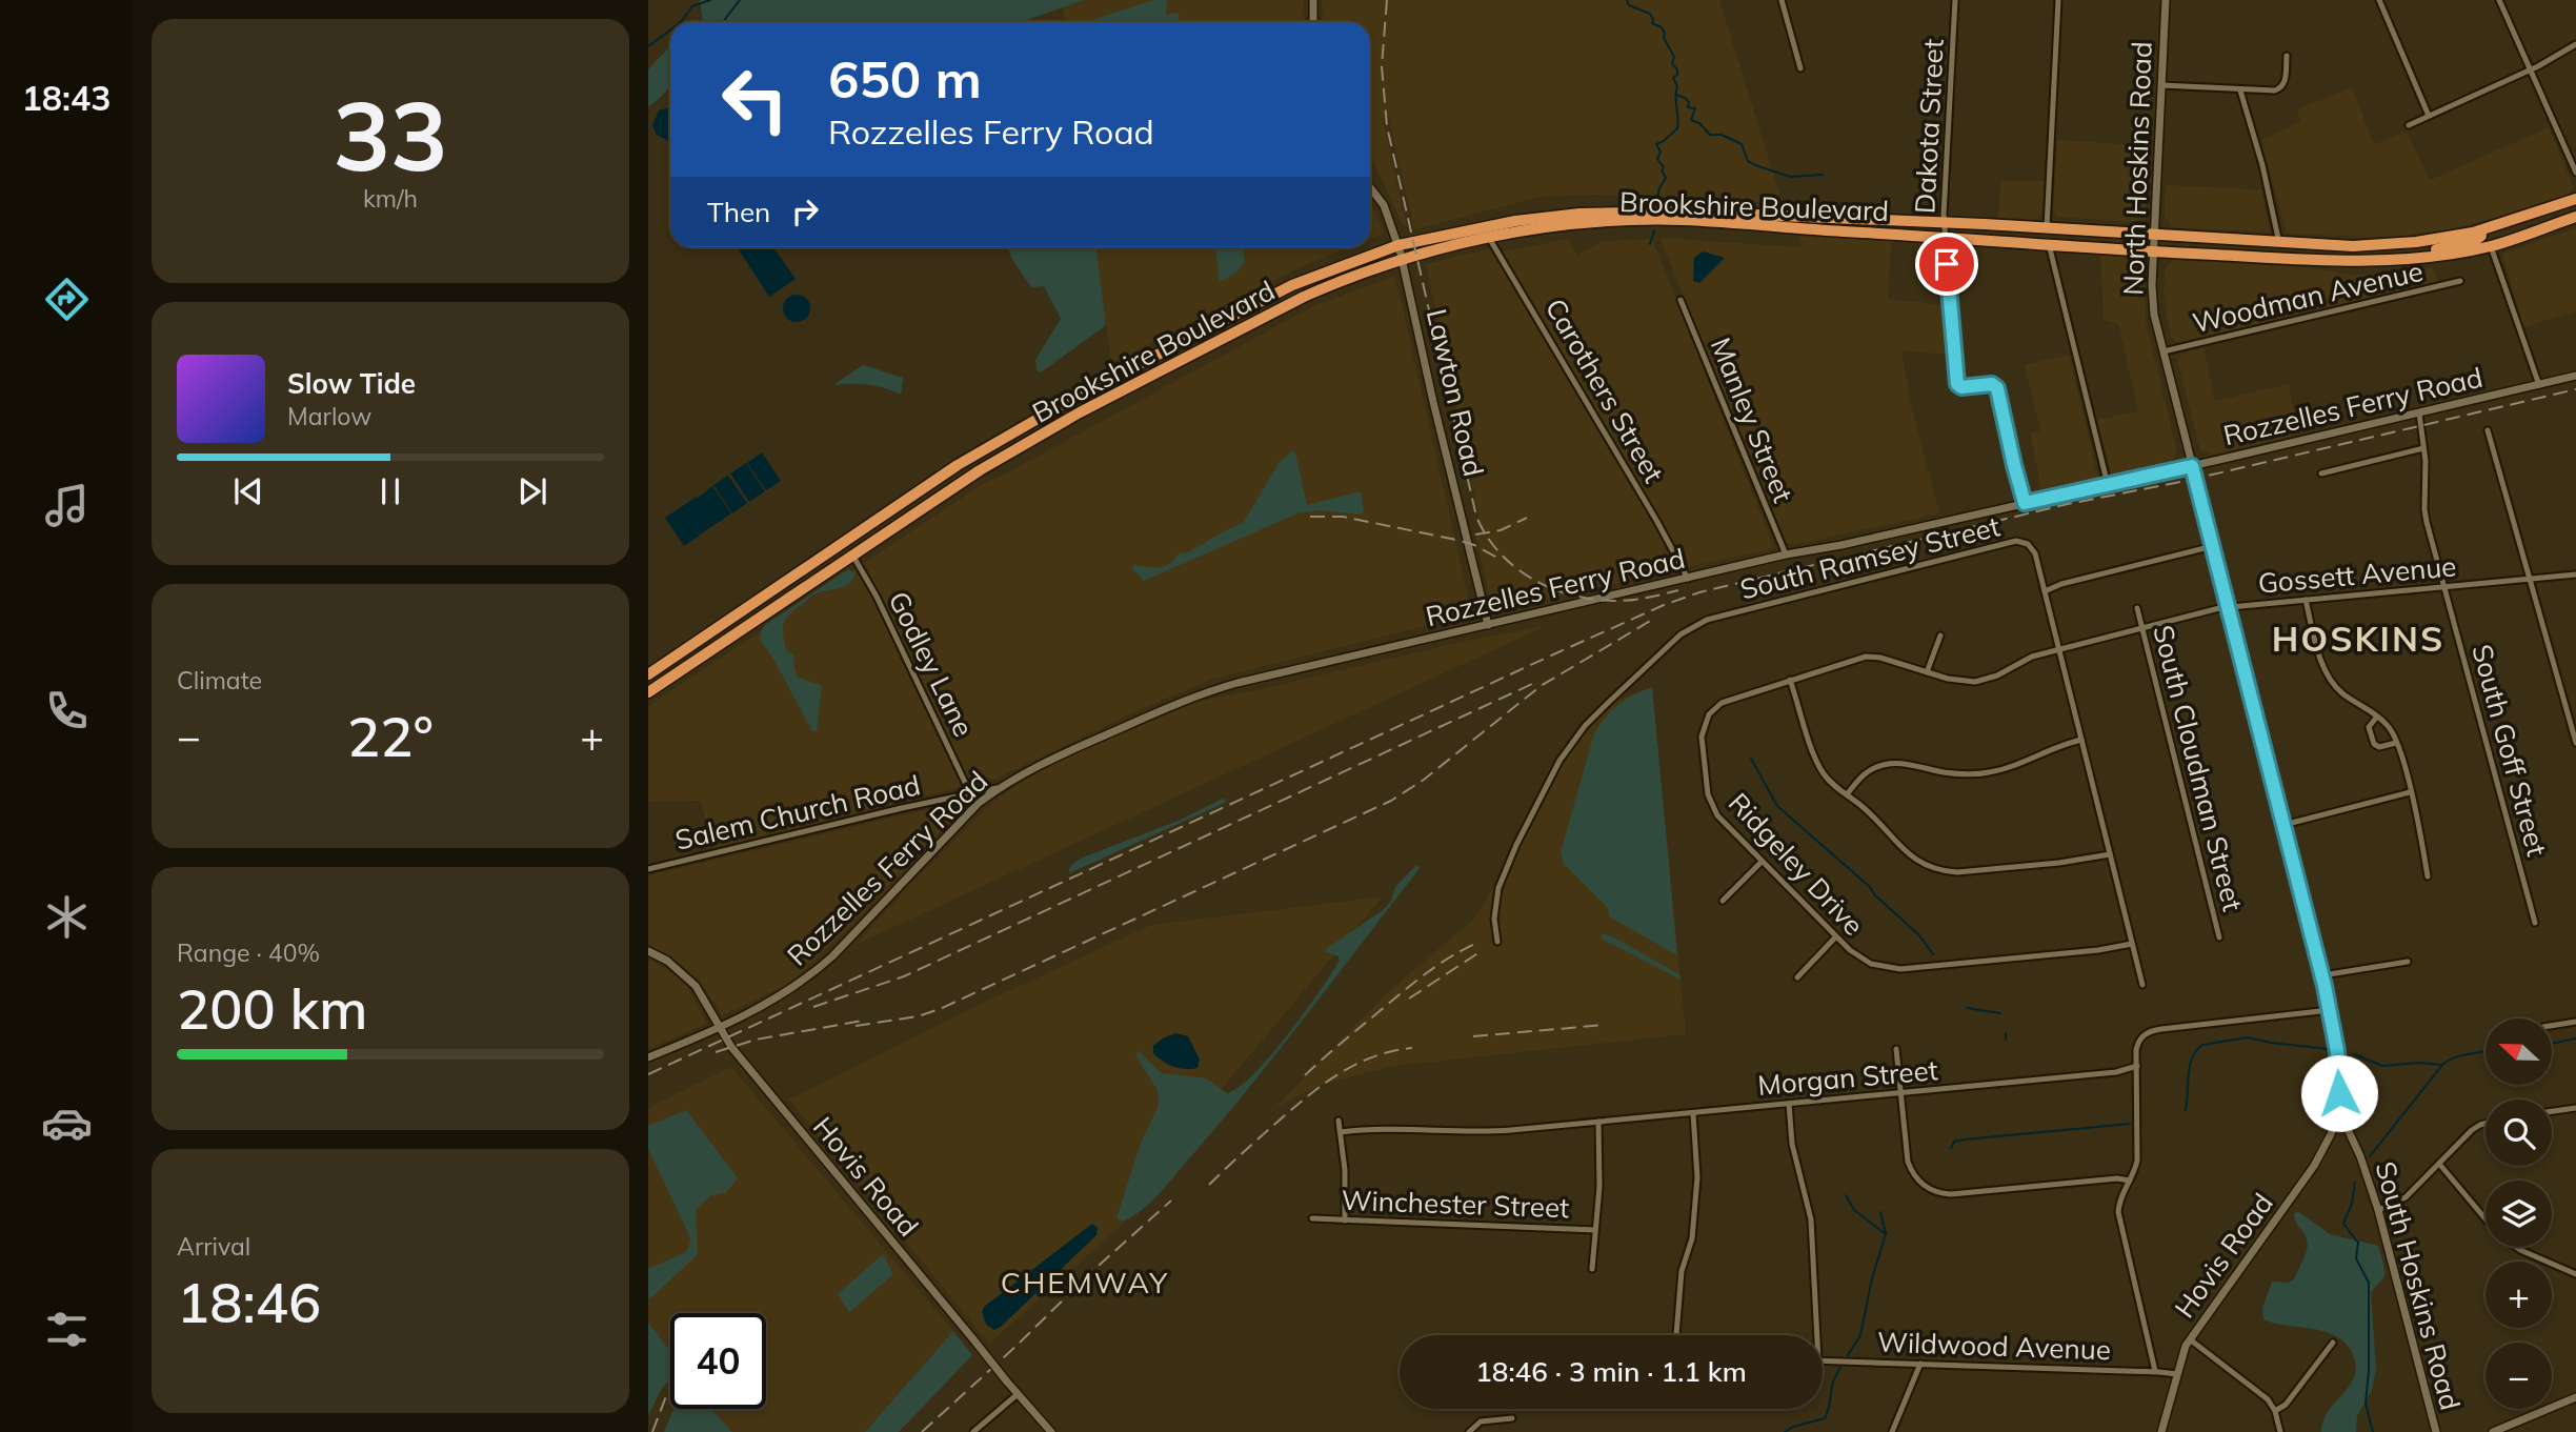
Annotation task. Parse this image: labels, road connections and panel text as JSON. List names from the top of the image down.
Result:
{
  "streets": {
    "highway": ["Brookshire Boulevard"],
    "street": [
      "Dakota Street",
      "North Hoskins Road",
      "Woodman Avenue",
      "Carothers Street",
      "Lawton Road",
      "Rozzelles Ferry Road",
      "Manley Street",
      "South Ramsey Street",
      "Gossett Avenue",
      "Godley Lane",
      "South Goff Street",
      "South Cloudman Street",
      "Salem Church Road",
      "Ridgeley Drive",
      "Morgan Street",
      "Hovis Road",
      "Winchester Street",
      "South Hoskins Road",
      "Wildwood Avenue"
    ]
  },
  "crossings": [
    ["Dakota Street", "Brookshire Boulevard"],
    ["Dakota Street", "Rozzelles Ferry Road"],
    ["North Hoskins Road", "Brookshire Boulevard"],
    ["North Hoskins Road", "Woodman Avenue"],
    ["North Hoskins Road", "Rozzelles Ferry Road"],
    ["North Hoskins Road", "South Hoskins Road"],
    ["Brookshire Boulevard", "Carothers Street"],
    ["Brookshire Boulevard", "Lawton Road"],
    ["Brookshire Boulevard", "Godley Lane"],
    ["Carothers Street", "Rozzelles Ferry Road"],
    ["Lawton Road", "Rozzelles Ferry Road"],
    ["Rozzelles Ferry Road", "Manley Street"],
    ["Rozzelles Ferry Road", "South Goff Street"],
    ["Rozzelles Ferry Road", "Salem Church Road"],
    ["Rozzelles Ferry Road", "Hovis Road"],
    ["Rozzelles Ferry Road", "South Hoskins Road"],
    ["South Ramsey Street", "Gossett Avenue"],
    ["South Ramsey Street", "Ridgeley Drive"],
    ["Gossett Avenue", "South Goff Street"],
    ["Gossett Avenue", "South Cloudman Street"],
    ["Gossett Avenue", "Ridgeley Drive"],
    ["Gossett Avenue", "South Hoskins Road"],
    ["Godley Lane", "Salem Church Road"],
    ["Hovis Road", "South Hoskins Road"],
    ["Hovis Road", "Wildwood Avenue"]
  ],
  "districts": ["HOSKINS", "CHEMWAY"],
  "north": "left",
  "page": {
    "tabs": "18:43",
    "tile": [
      ["33", "km/h"],
      "Climate",
      ["Range · 40%", "200 km"],
      ["Arrival", "18:46"]
    ],
    "turn": ["650 m", "Rozzelles Ferry Road"],
    "then": "Then",
    "song": ["Slow Tide", "Marlow"],
    "heat": ["−", "22°", "+"],
    "map_buttons": ["+", "−"],
    "limit": "40",
    "trip": "18:46 · 3 min · 1.1 km"
  }
}
